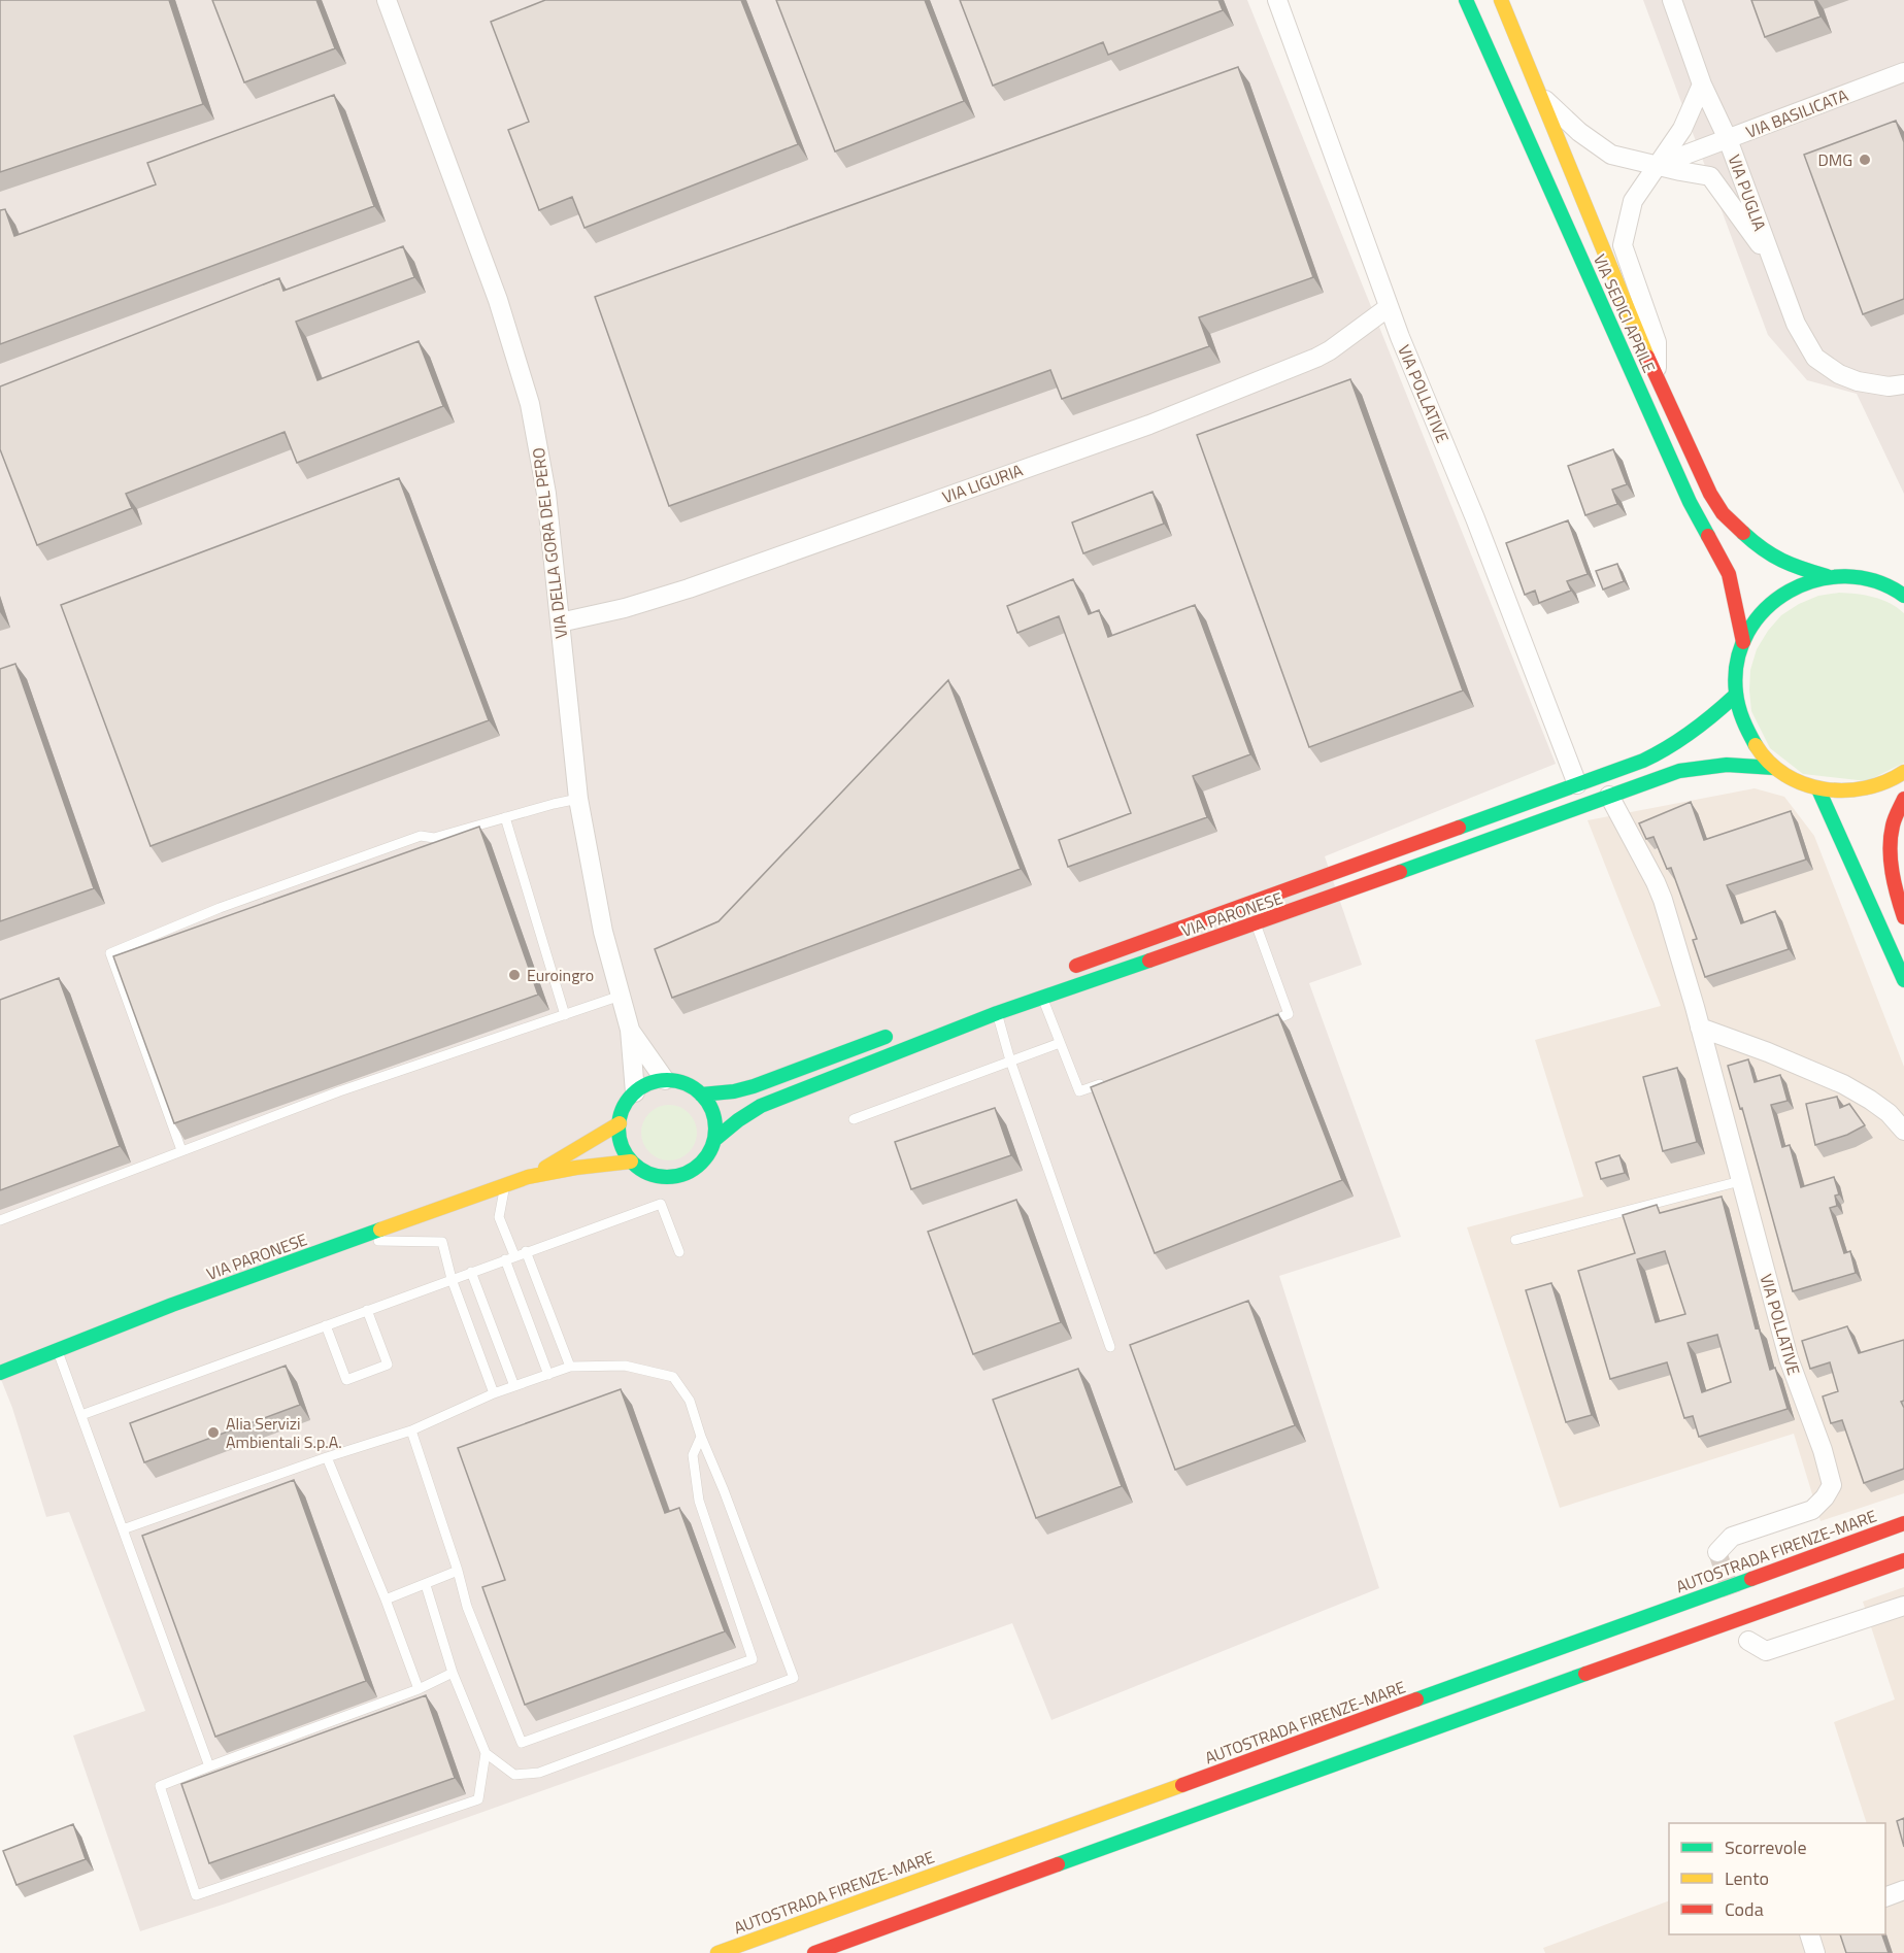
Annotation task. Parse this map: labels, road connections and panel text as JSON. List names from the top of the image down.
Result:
{
  "streets": {
    "main road": ["VIA SEDICI APRILE", "VIA PARONESE", "AUTOSTRADA FIRENZE-MARE"],
    "street": [
      "VIA BASILICATA",
      "VIA PUGLIA",
      "VIA POLLATIVE",
      "VIA LIGURIA",
      "VIA DELLA GORA DEL PERO"
    ]
  },
  "crossings": [
    ["VIA BASILICATA", "VIA PUGLIA"],
    ["VIA SEDICI APRILE", "VIA PARONESE"],
    ["VIA POLLATIVE", "VIA LIGURIA"],
    ["VIA POLLATIVE", "VIA PARONESE"],
    ["VIA LIGURIA", "VIA DELLA GORA DEL PERO"],
    ["VIA DELLA GORA DEL PERO", "VIA PARONESE"]
  ],
  "places": ["DMG", "Euroingro", "Alia Servizi Ambientali S.p.A."],
  "legend": ["Scorrevole", "Lento", "Coda"]
}
